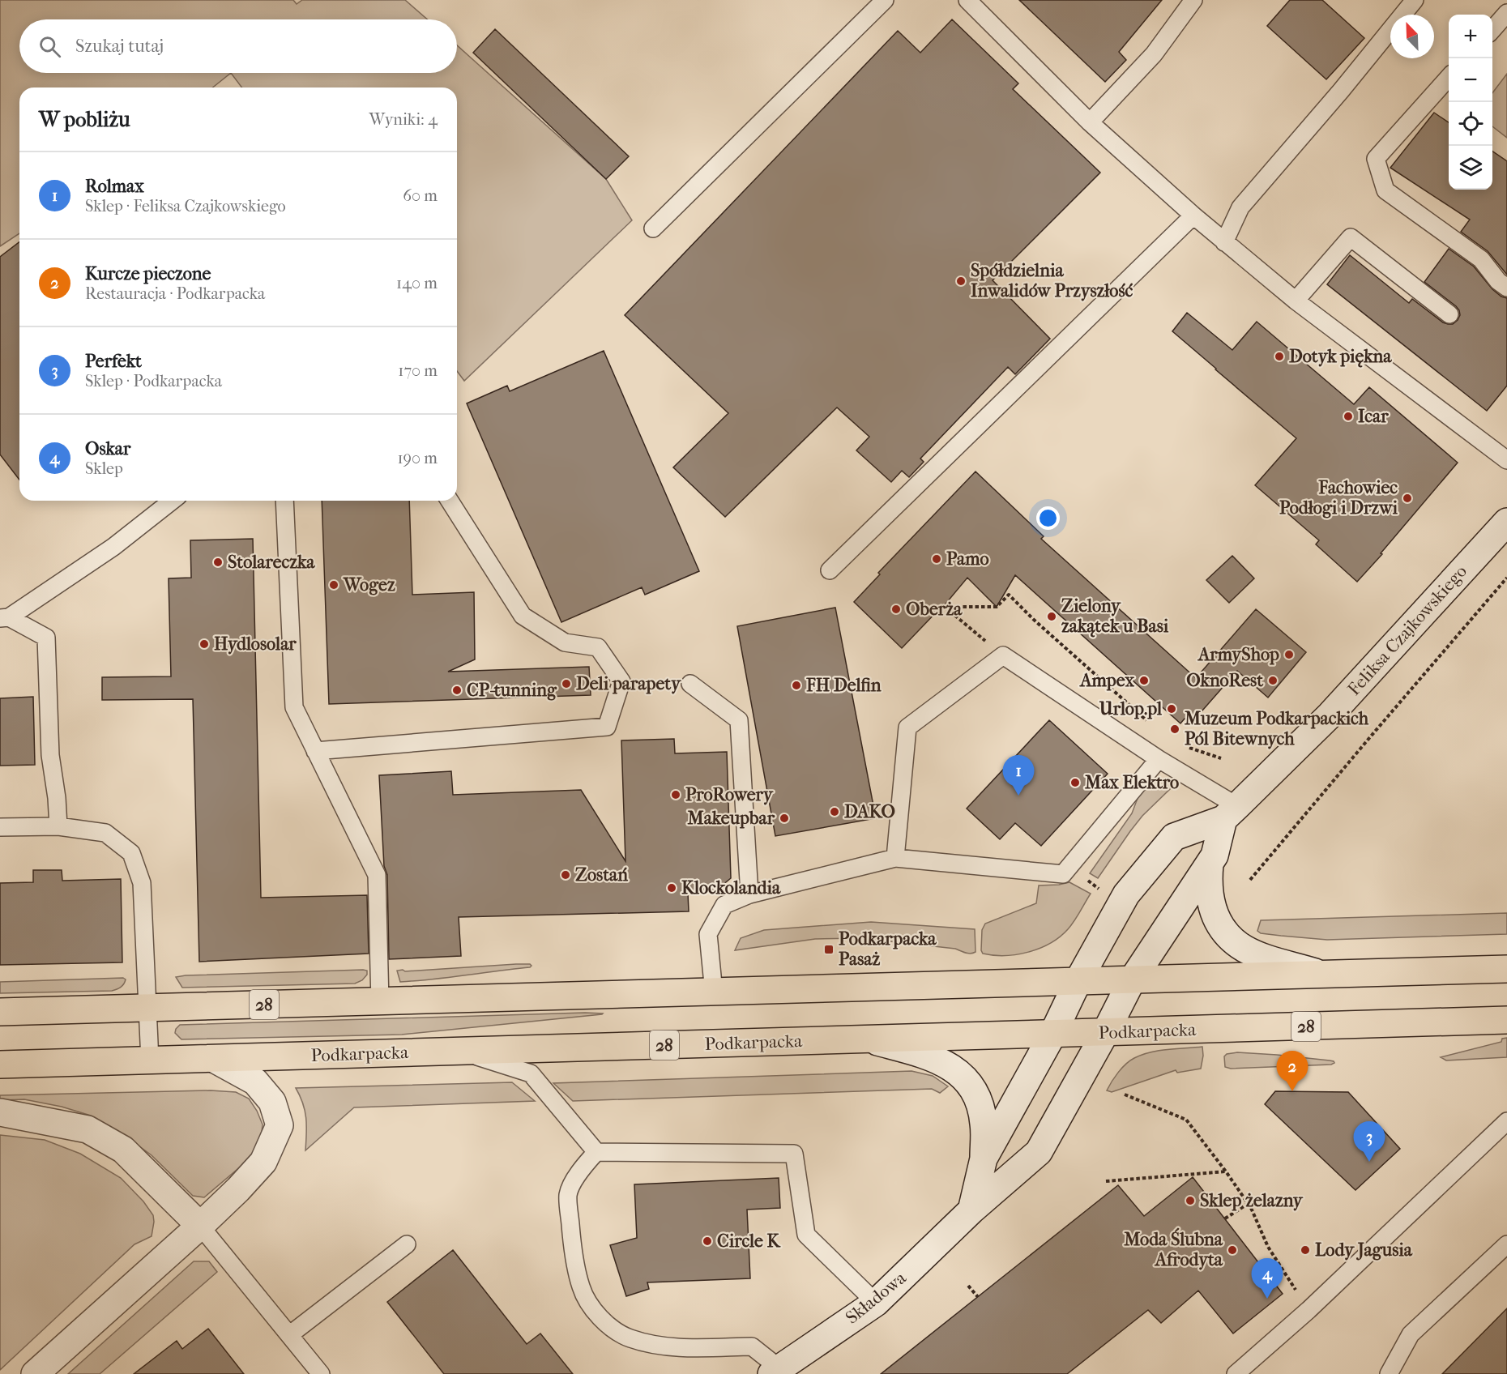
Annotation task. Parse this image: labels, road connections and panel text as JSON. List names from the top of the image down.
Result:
{
  "streets": {
    "main road": ["28", "Podkarpacka"],
    "street": ["Feliksa Czajkowskiego", "Składowa"]
  },
  "crossings": [
    ["Feliksa Czajkowskiego", "28"],
    ["Feliksa Czajkowskiego", "Podkarpacka"],
    ["28", "Składowa"],
    ["Podkarpacka", "Składowa"]
  ],
  "places": {
    "other": [
      "Spółdzielnia Inwalidów Przyszłość",
      "Dotyk piękna",
      "Icar",
      "Fachowiec Podłogi i Drzwi",
      "Pamo",
      "Stolareczka",
      "Wogez",
      "Oberża",
      "Zielony zakątek u Basi",
      "Hydlosolar",
      "ArmyShop",
      "Ampex",
      "OknoRest",
      "Deli parapety",
      "FH Delfin",
      "CP-tunning",
      "Urlop.pl",
      "Muzeum Podkarpackich Pól Bitewnych",
      "Max Elektro",
      "ProRowery",
      "DAKO",
      "Makeupbar",
      "Zostań",
      "Klockolandia",
      "Sklep żelazny",
      "Circle K",
      "Moda Ślubna Afrodyta",
      "Lody Jagusia"
    ],
    "transit": ["Podkarpacka Pasaż"]
  },
  "north": "top left",
  "page": {
    "map_buttons": ["+", "−"],
    "search": "Szukaj tutaj",
    "heading": ["W pobliżu", "Wyniki: 4"],
    "list": [
      {
        "mark": "1",
        "name": "Rolmax",
        "note": "Sklep · Feliksa Czajkowskiego",
        "value": "60 m"
      },
      {
        "mark": "2",
        "name": "Kurcze pieczone",
        "note": "Restauracja · Podkarpacka",
        "value": "140 m"
      },
      {
        "mark": "3",
        "name": "Perfekt",
        "note": "Sklep · Podkarpacka",
        "value": "170 m"
      },
      {
        "mark": "4",
        "name": "Oskar",
        "note": "Sklep",
        "value": "190 m"
      }
    ],
    "pins": [
      "1",
      "2",
      "3",
      "4"
    ]
  }
}
